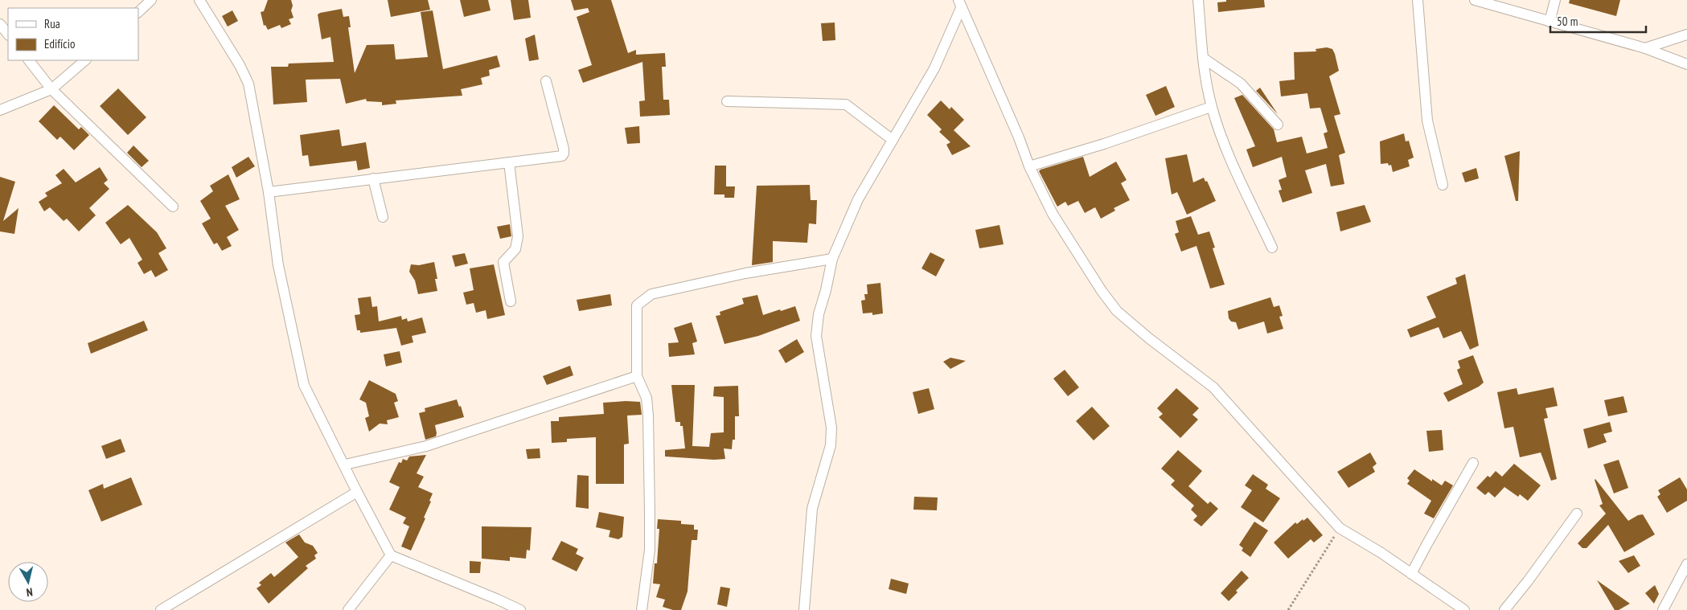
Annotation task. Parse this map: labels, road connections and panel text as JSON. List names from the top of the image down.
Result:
{
  "legend": ["Rua", "Edifício"],
  "scale_bar": "50 m",
  "north": "bottom"
}
